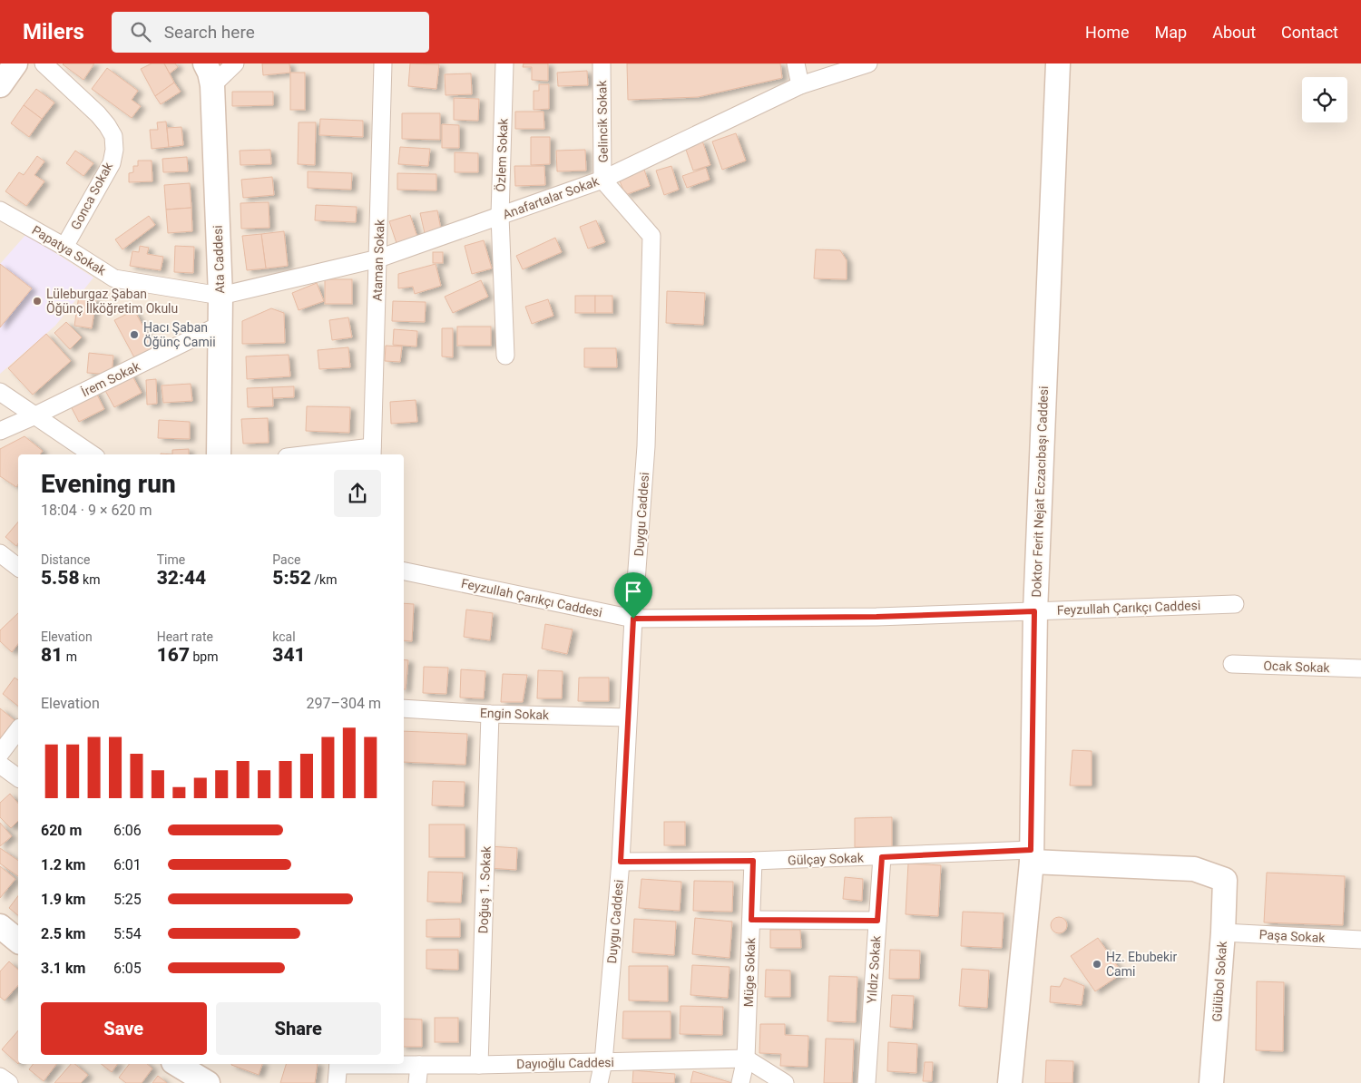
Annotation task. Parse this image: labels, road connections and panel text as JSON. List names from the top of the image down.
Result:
{
  "streets": {
    "main road": [
      "Ata Caddesi",
      "Doktor Ferit Nejat Eczacıbaşı Caddesi",
      "Gülçay Sokak",
      "Gülübol Sokak"
    ],
    "street": [
      "Gelincik Sokak",
      "Özlem Sokak",
      "Gonca Sokak",
      "Anafartalar Sokak",
      "Papatya Sokak",
      "Ataman Sokak",
      "İrem Sokak",
      "Duygu Caddesi",
      "Feyzullah Çarıkçı Caddesi",
      "Ocak Sokak",
      "Engin Sokak",
      "Doğuş 1. Sokak",
      "Paşa Sokak",
      "Yıldız Sokak",
      "Müge Sokak",
      "Dayıoğlu Caddesi"
    ]
  },
  "crossings": [
    ["Gelincik Sokak", "Anafartalar Sokak"],
    ["Gelincik Sokak", "Duygu Caddesi"],
    ["Özlem Sokak", "Anafartalar Sokak"],
    ["Gonca Sokak", "Papatya Sokak"],
    ["Anafartalar Sokak", "Papatya Sokak"],
    ["Anafartalar Sokak", "Ata Caddesi"],
    ["Anafartalar Sokak", "Ataman Sokak"],
    ["Anafartalar Sokak", "Duygu Caddesi"],
    ["Papatya Sokak", "Ata Caddesi"],
    ["Ata Caddesi", "İrem Sokak"],
    ["Doktor Ferit Nejat Eczacıbaşı Caddesi", "Feyzullah Çarıkçı Caddesi"],
    ["Doktor Ferit Nejat Eczacıbaşı Caddesi", "Gülçay Sokak"],
    ["Duygu Caddesi", "Feyzullah Çarıkçı Caddesi"],
    ["Duygu Caddesi", "Engin Sokak"],
    ["Duygu Caddesi", "Gülçay Sokak"],
    ["Duygu Caddesi", "Dayıoğlu Caddesi"],
    ["Engin Sokak", "Doğuş 1. Sokak"],
    ["Gülçay Sokak", "Yıldız Sokak"],
    ["Gülçay Sokak", "Müge Sokak"],
    ["Gülçay Sokak", "Gülübol Sokak"],
    ["Doğuş 1. Sokak", "Dayıoğlu Caddesi"],
    ["Paşa Sokak", "Gülübol Sokak"],
    ["Müge Sokak", "Dayıoğlu Caddesi"]
  ],
  "places": ["Lüleburgaz Şaban Öğünç İlköğretim Okulu", "Hacı Şaban Öğünç Camii", "Hz. Ebubekir Cami"],
  "page": {
    "header": "Milers",
    "search": "Search here",
    "nav": [
      "Home",
      "Map",
      "About",
      "Contact"
    ],
    "heading": ["Evening run", "18:04 · 9 × 620 m"],
    "stats": [
      ["Distance", "5.58 km"],
      ["Time", "32:44"],
      ["Pace", "5:52 /km"],
      ["Elevation", "81 m"],
      ["Heart rate", "167 bpm"],
      ["kcal", "341"]
    ],
    "chart": ["Elevation", "297–304 m"],
    "list": [
      {
        "name": "620 m",
        "note": "6:06"
      },
      {
        "name": "1.2 km",
        "note": "6:01"
      },
      {
        "name": "1.9 km",
        "note": "5:25"
      },
      {
        "name": "2.5 km",
        "note": "5:54"
      },
      {
        "name": "3.1 km",
        "note": "6:05"
      }
    ],
    "buttons": ["Save", "Share"]
  }
}
